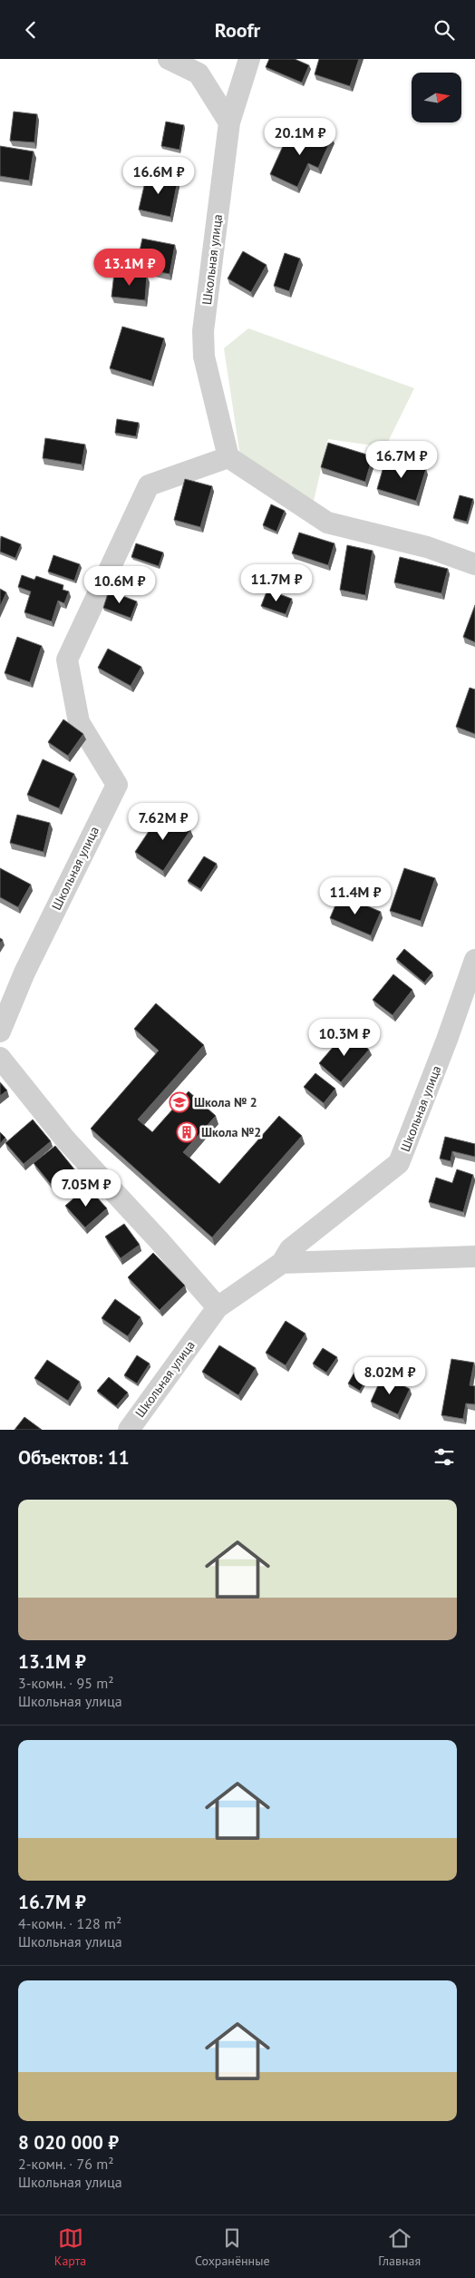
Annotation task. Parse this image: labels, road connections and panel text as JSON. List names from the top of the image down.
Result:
{
  "streets": {
    "street": ["Школьная улица"]
  },
  "places": {
    "school or university": ["Школа № 2"],
    "building": ["Школа №2"]
  },
  "north": "right",
  "page": {
    "header": "Roofr",
    "price": [
      "20.1M ₽",
      "16.6M ₽",
      "13.1M ₽",
      "16.7M ₽",
      "11.7M ₽",
      "10.6M ₽",
      "7.62M ₽",
      "11.4M ₽",
      "10.3M ₽",
      "7.05M ₽",
      "8.02M ₽"
    ],
    "heading": "Объектов: 11",
    "list": [
      {
        "name": "13.1M ₽",
        "note": "3-комн. · 95 m² · Школьная улица"
      },
      {
        "name": "16.7M ₽",
        "note": "4-комн. · 128 m² · Школьная улица"
      },
      {
        "name": "8 020 000 ₽",
        "note": "2-комн. · 76 m² · Школьная улица"
      }
    ],
    "tabs": ["Карта", "Сохранённые", "Главная"]
  }
}
